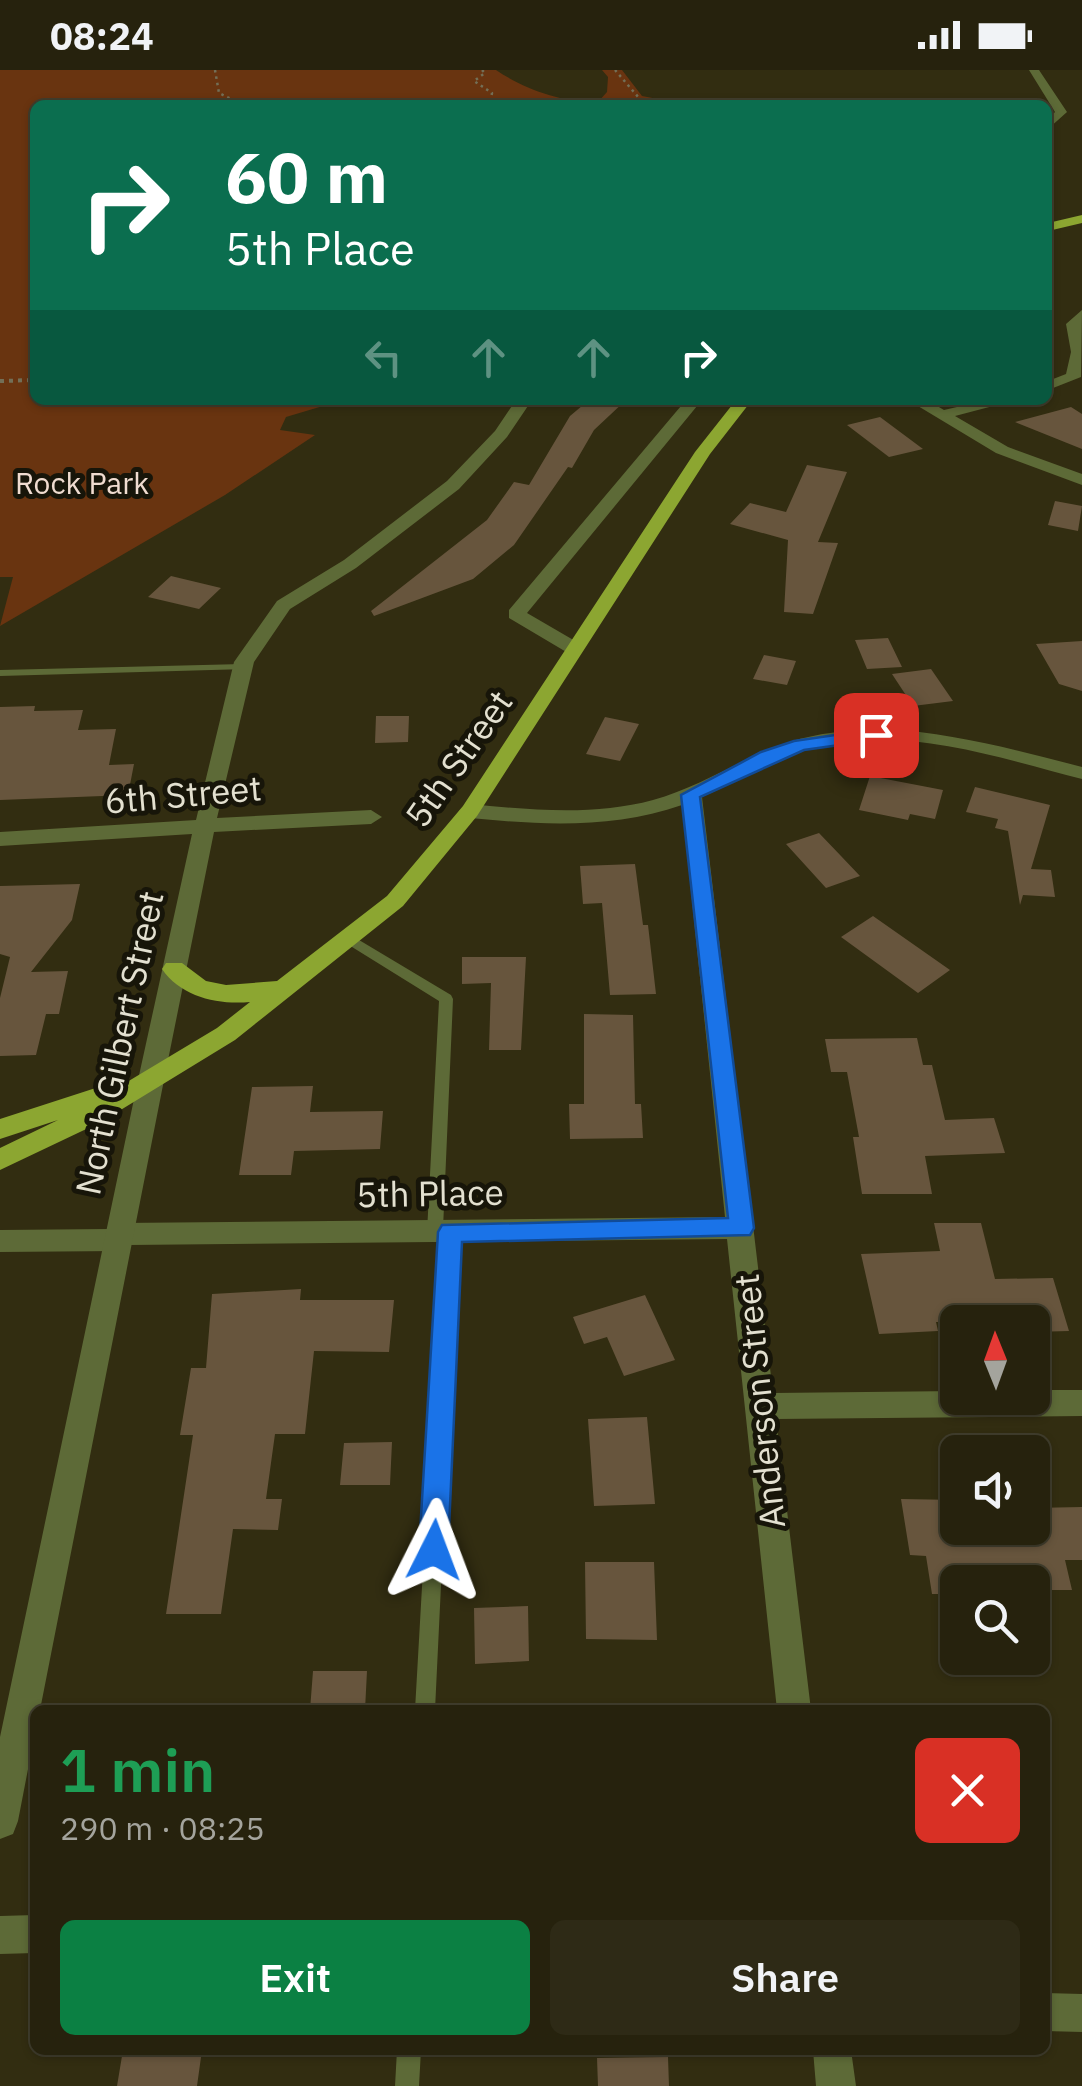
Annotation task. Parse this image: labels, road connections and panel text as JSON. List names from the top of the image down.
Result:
{
  "streets": {
    "main road": ["5th Street"],
    "street": [
      "6th Street",
      "North Gilbert Street",
      "5th Place",
      "Anderson Street"
    ]
  },
  "crossings": [
    ["5th Street", "North Gilbert Street"],
    ["6th Street", "North Gilbert Street"],
    ["North Gilbert Street", "5th Place"],
    ["5th Place", "Anderson Street"]
  ],
  "parks": ["Rock Park"],
  "north": "top",
  "page": {
    "status": "08:24",
    "turn": ["60 m", "5th Place"],
    "heading": ["1 min", "290 m · 08:25"],
    "buttons": ["Exit", "Share"]
  }
}
